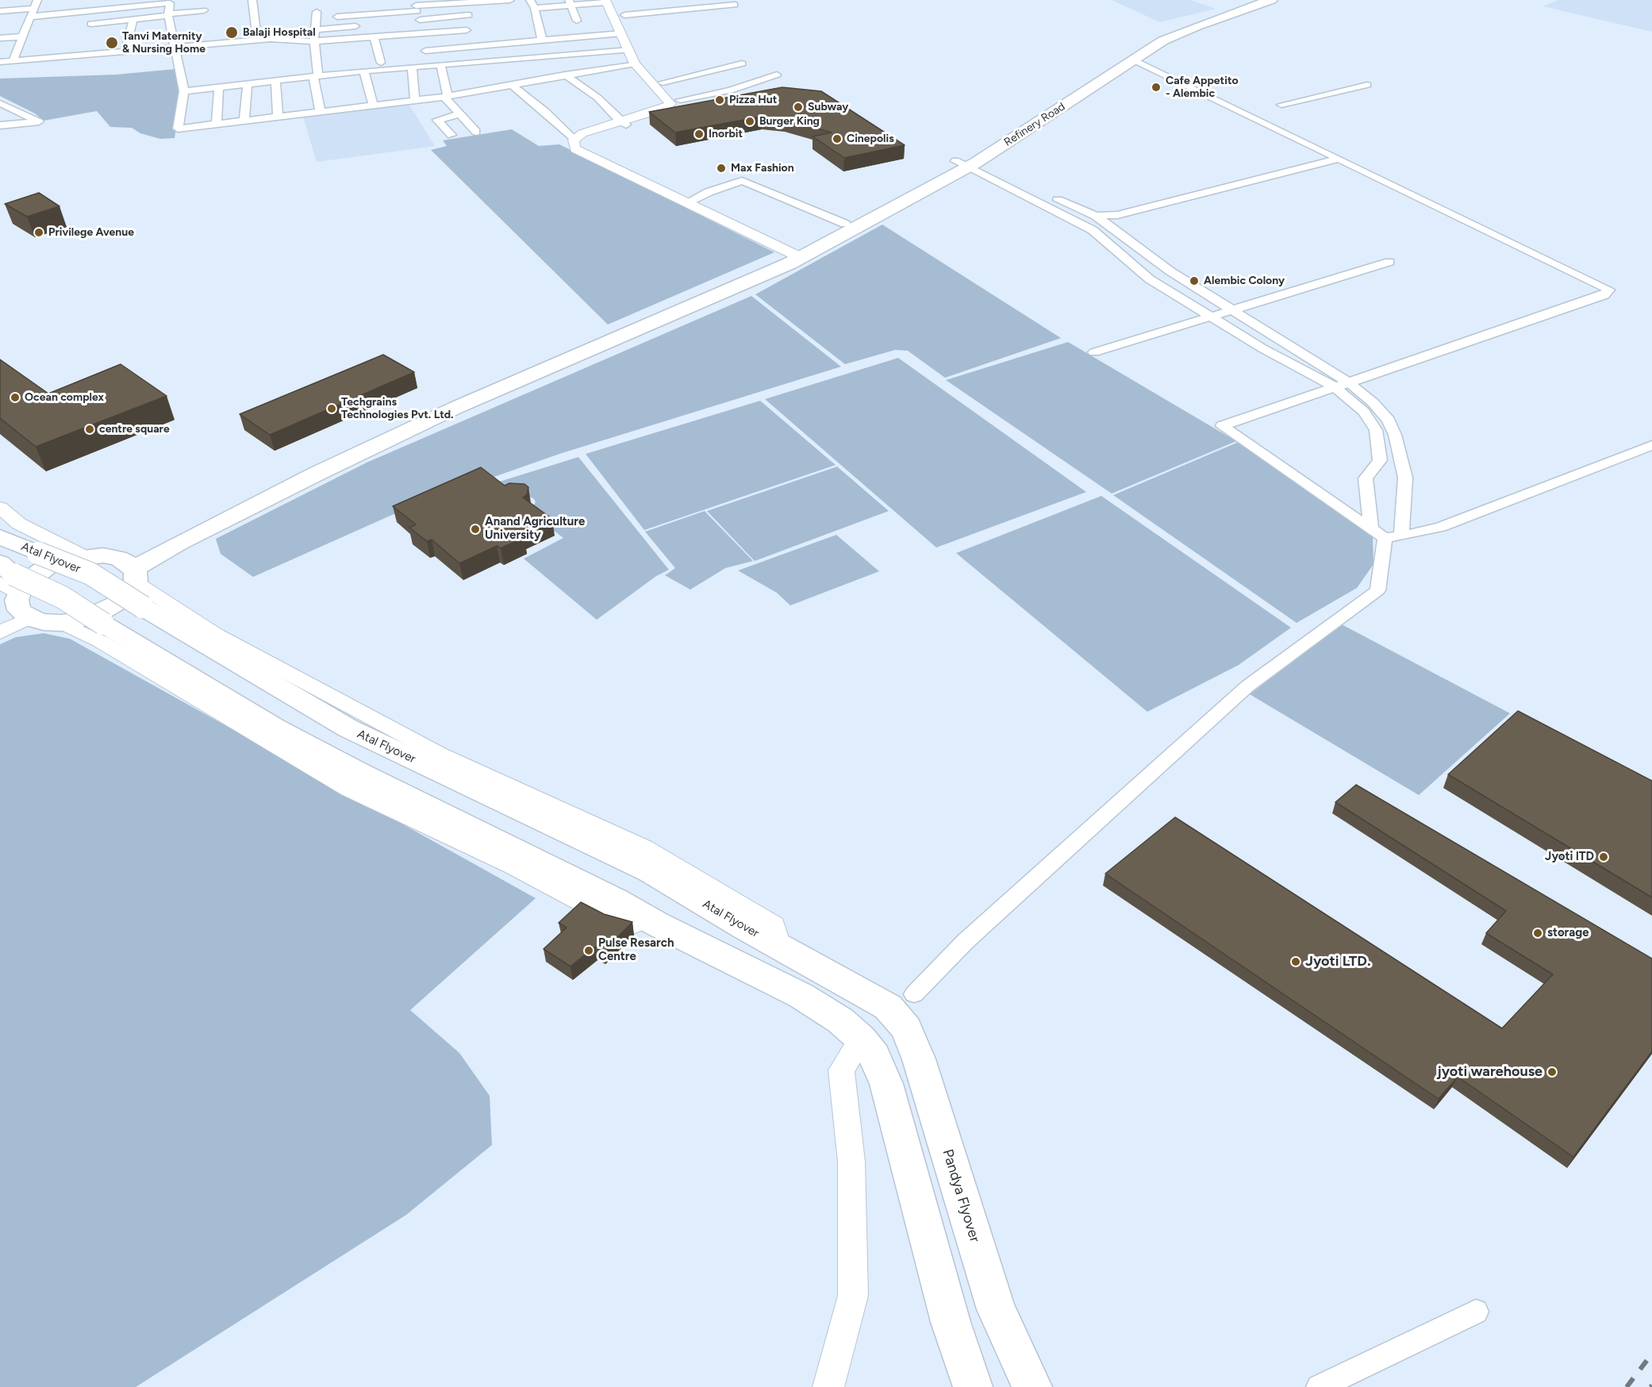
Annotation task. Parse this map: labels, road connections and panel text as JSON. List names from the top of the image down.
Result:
{
  "streets": {
    "main road": ["Refinery Road", "Atal Flyover", "Pandya Flyover"]
  },
  "crossings": [
    ["Atal Flyover", "Pandya Flyover"]
  ],
  "places": [
    "Balaji Hospital",
    "Tanvi Maternity & Nursing Home",
    "Cafe Appetito - Alembic",
    "Pizza Hut",
    "Subway",
    "Burger King",
    "Inorbit",
    "Cinepolis",
    "Max Fashion",
    "Privilege Avenue",
    "Alembic Colony",
    "Ocean complex",
    "Techgrains Technologies Pvt. Ltd.",
    "centre square",
    "Anand Agriculture University",
    "Jyoti lTD",
    "storage",
    "Pulse Resarch Centre",
    "Jyoti LTD.",
    "jyoti warehouse"
  ]
}
